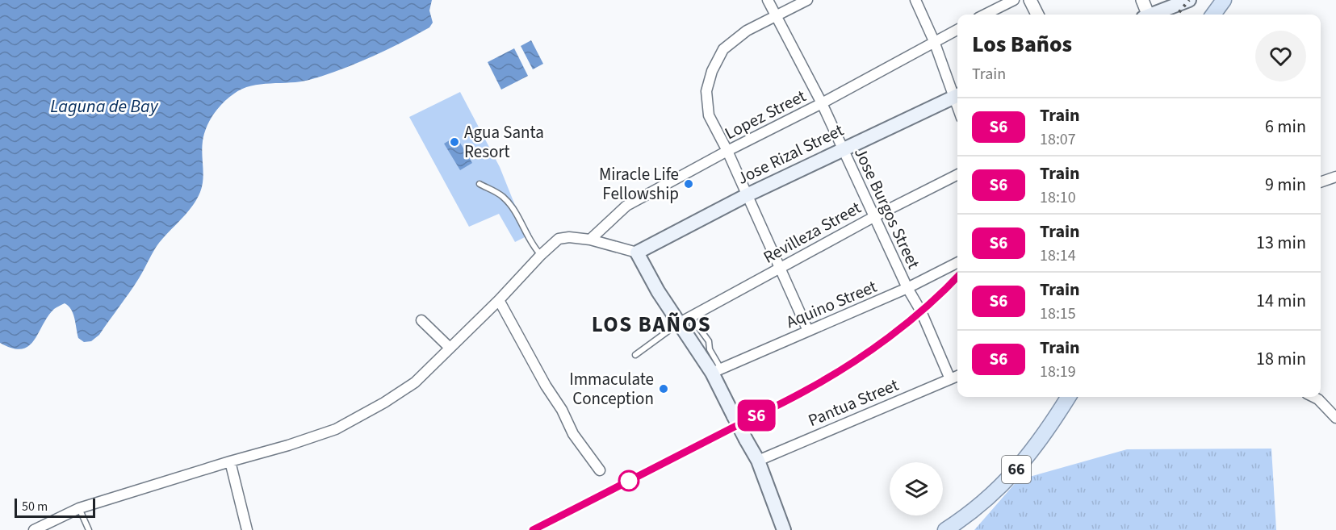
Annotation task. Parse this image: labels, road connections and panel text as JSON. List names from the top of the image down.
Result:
{
  "streets": {
    "main road": ["Jose Rizal Street", "66"],
    "street": [
      "Lopez Street",
      "Jose Burgos Street",
      "Revilleza Street",
      "Aquino Street",
      "Pantua Street"
    ]
  },
  "crossings": [
    ["Lopez Street", "Jose Burgos Street"],
    ["Jose Rizal Street", "Jose Burgos Street"],
    ["Jose Burgos Street", "Revilleza Street"],
    ["Jose Burgos Street", "Aquino Street"],
    ["Jose Burgos Street", "Pantua Street"]
  ],
  "districts": ["LOS BAÑOS"],
  "water": ["Laguna de Bay"],
  "places": ["Agua Santa Resort", "Miracle Life Fellowship", "Immaculate Conception"],
  "scale_bar": "50 m",
  "page": {
    "on_map": "S6",
    "heading": ["Los Baños", "Train"],
    "list": [
      {
        "mark": "S6",
        "name": "Train",
        "note": "18:07",
        "value": "6 min"
      },
      {
        "mark": "S6",
        "name": "Train",
        "note": "18:10",
        "value": "9 min"
      },
      {
        "mark": "S6",
        "name": "Train",
        "note": "18:14",
        "value": "13 min"
      },
      {
        "mark": "S6",
        "name": "Train",
        "note": "18:15",
        "value": "14 min"
      },
      {
        "mark": "S6",
        "name": "Train",
        "note": "18:19",
        "value": "18 min"
      }
    ],
    "scale": "50 m"
  }
}
